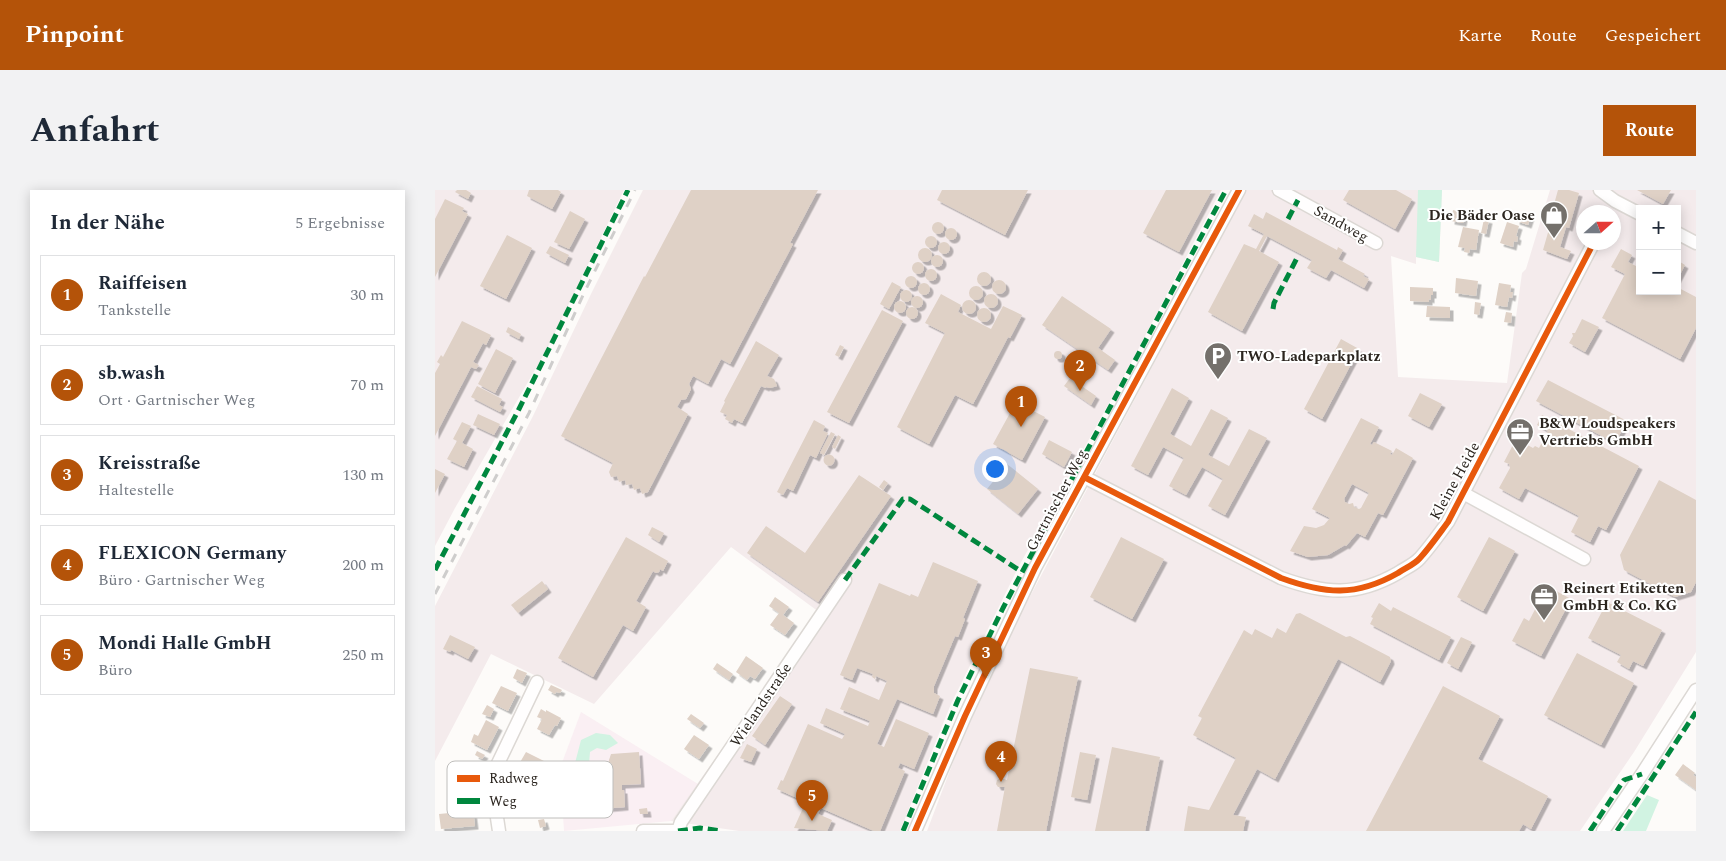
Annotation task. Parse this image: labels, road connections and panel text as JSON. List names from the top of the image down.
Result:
{
  "streets": {
    "street": [
      "Sandweg",
      "Kleine Heide",
      "Gartnischer Weg",
      "Wielandstraße"
    ]
  },
  "crossings": [
    ["Kleine Heide", "Gartnischer Weg"]
  ],
  "places": {
    "shop": ["Die Bäder Oase"],
    "parking": ["TWO-Ladeparkplatz"],
    "office": ["B&W Loudspeakers Vertriebs GmbH", "Reinert Etiketten GmbH & Co. KG"]
  },
  "legend": ["Radweg", "Weg"],
  "north": "right",
  "page": {
    "header": "Pinpoint",
    "nav": ["Karte", "Route", "Gespeichert"],
    "title": "Anfahrt",
    "buttons": "Route",
    "heading": ["In der Nähe", "5 Ergebnisse"],
    "map_buttons": ["+", "−"],
    "list": [
      {
        "mark": "1",
        "name": "Raiffeisen",
        "note": "Tankstelle",
        "value": "30 m"
      },
      {
        "mark": "2",
        "name": "sb.wash",
        "note": "Ort · Gartnischer Weg",
        "value": "70 m"
      },
      {
        "mark": "3",
        "name": "Kreisstraße",
        "note": "Haltestelle",
        "value": "130 m"
      },
      {
        "mark": "4",
        "name": "FLEXICON Germany",
        "note": "Büro · Gartnischer Weg",
        "value": "200 m"
      },
      {
        "mark": "5",
        "name": "Mondi Halle GmbH",
        "note": "Büro",
        "value": "250 m"
      }
    ],
    "pins": [
      "2",
      "1",
      "3",
      "4",
      "5"
    ]
  }
}
